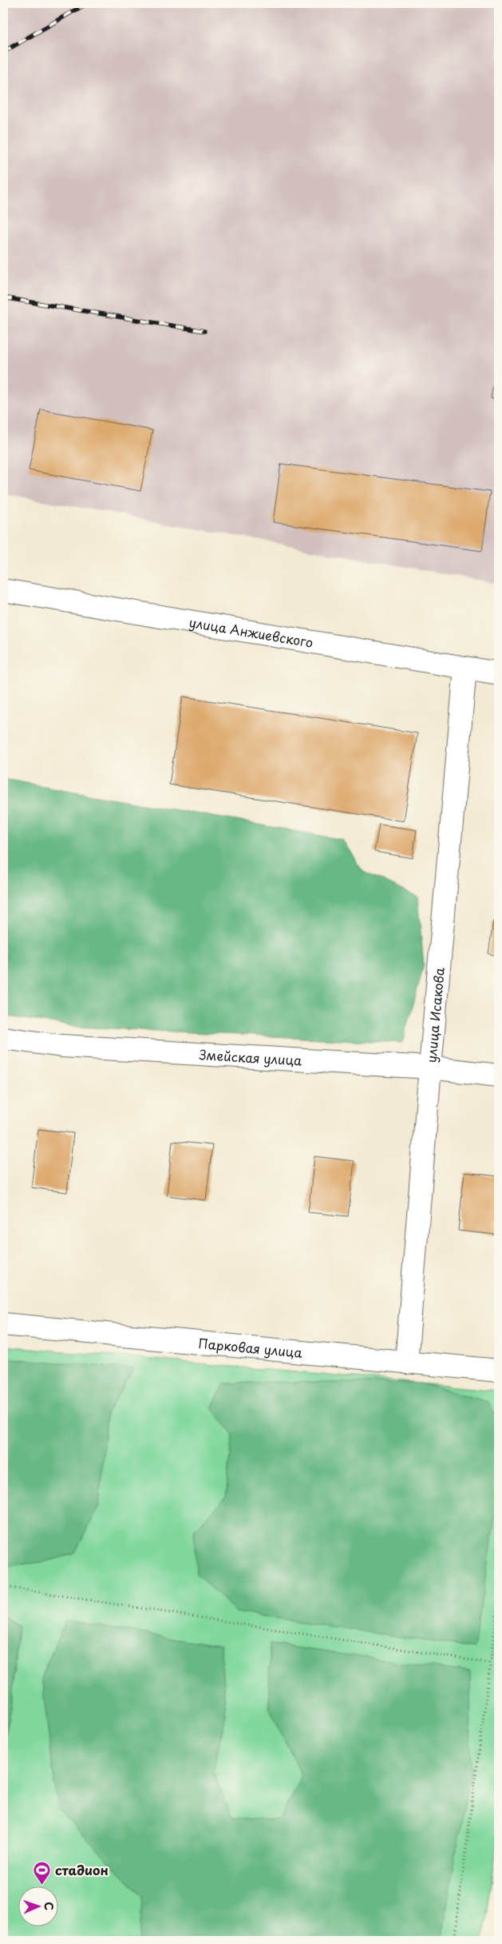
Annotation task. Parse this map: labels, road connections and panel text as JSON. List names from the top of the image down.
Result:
{
  "streets": {
    "street": [
      "улица Анжиевского",
      "улица Исакова",
      "Змейская улица",
      "Парковая улица"
    ]
  },
  "crossings": [
    ["улица Анжиевского", "улица Исакова"],
    ["улица Исакова", "Змейская улица"],
    ["улица Исакова", "Парковая улица"]
  ],
  "places": {
    "sports": ["стадион"]
  },
  "north": "right"
}
